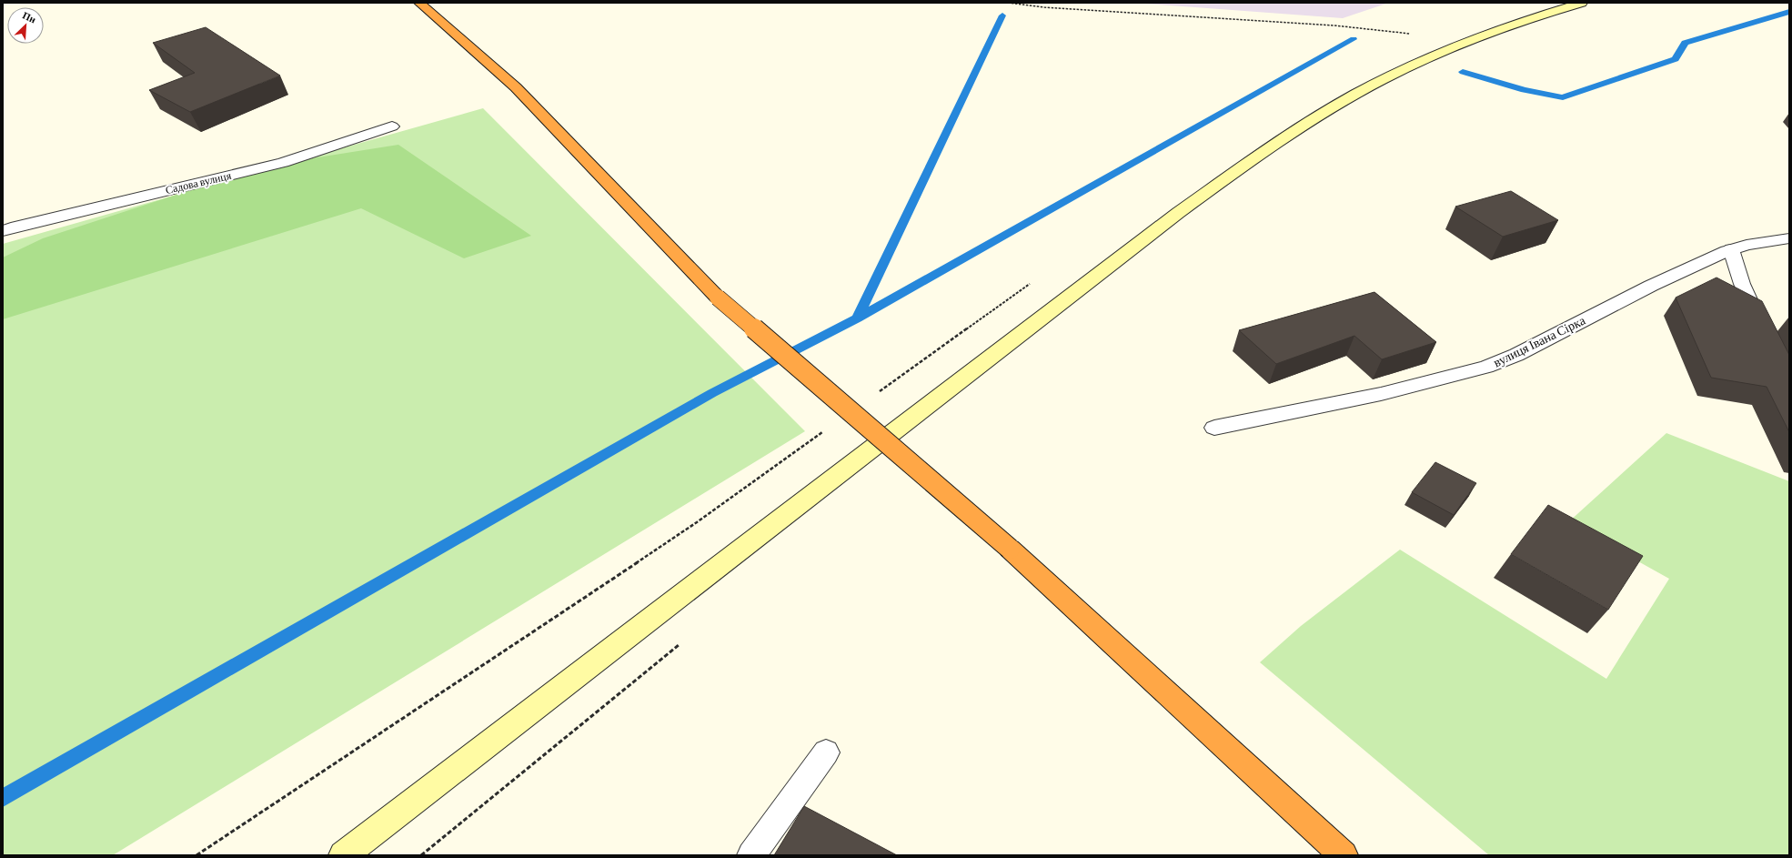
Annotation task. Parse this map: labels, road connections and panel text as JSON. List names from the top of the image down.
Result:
{
  "streets": {
    "street": ["Садова вулиця", "вулиця Івана Сірка"]
  },
  "north": "top right"
}
